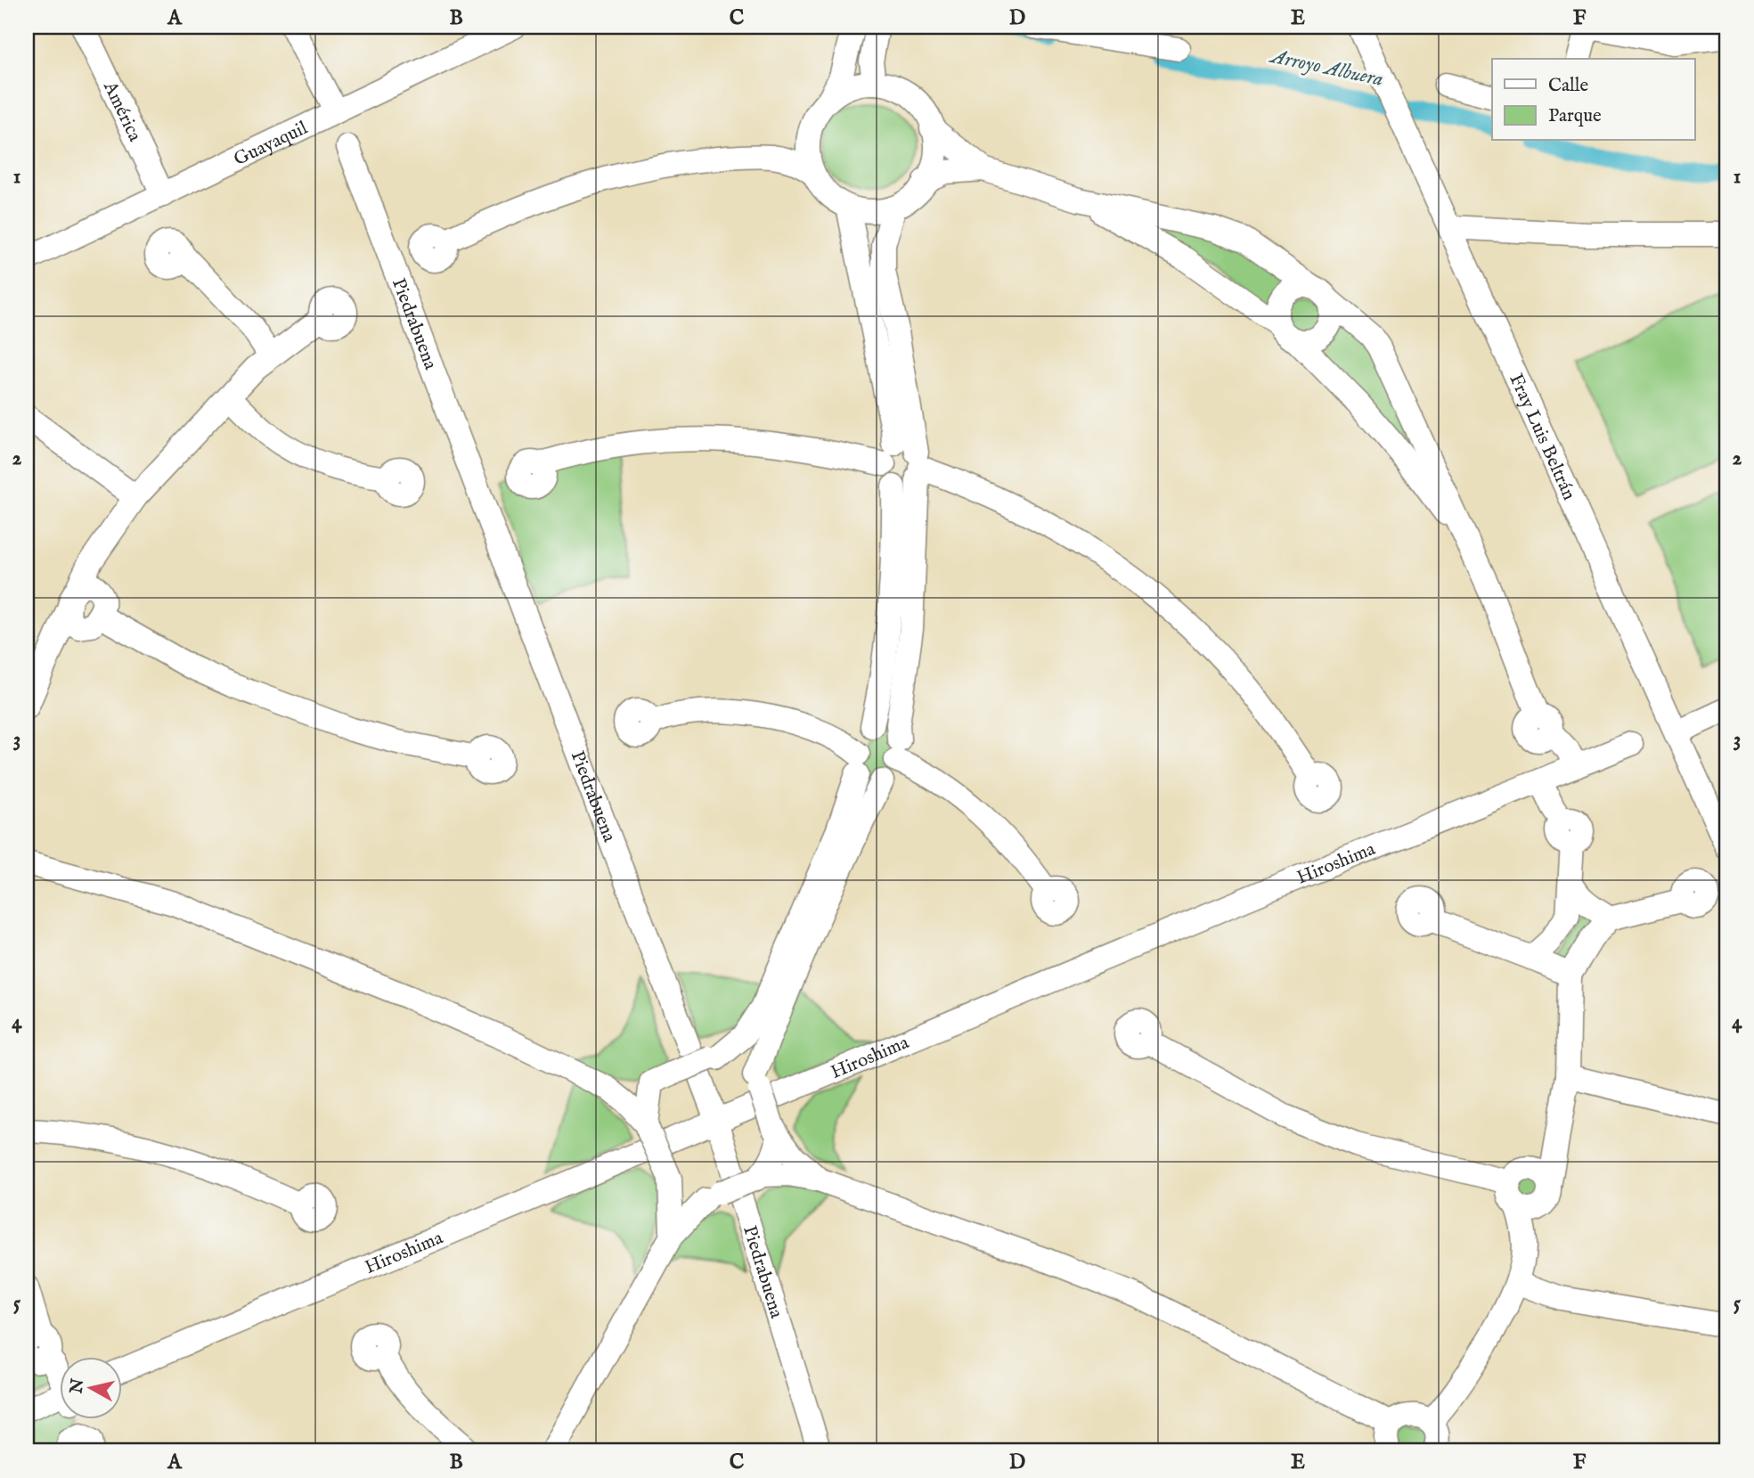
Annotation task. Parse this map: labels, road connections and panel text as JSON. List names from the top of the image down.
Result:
{
  "streets": {
    "street": [
      "América",
      "Guayaquil",
      "Piedrabuena",
      "Fray Luis Beltrán",
      "Hiroshima"
    ]
  },
  "crossings": [
    ["América", "Guayaquil"],
    ["Piedrabuena", "Hiroshima"]
  ],
  "water": ["Arroyo Albuera"],
  "legend": ["Calle", "Parque"],
  "north": "left",
  "grid": {
    "columns": [
      "A",
      "B",
      "C",
      "D",
      "E",
      "F"
    ],
    "rows": [
      "1",
      "2",
      "3",
      "4",
      "5"
    ]
  }
}
